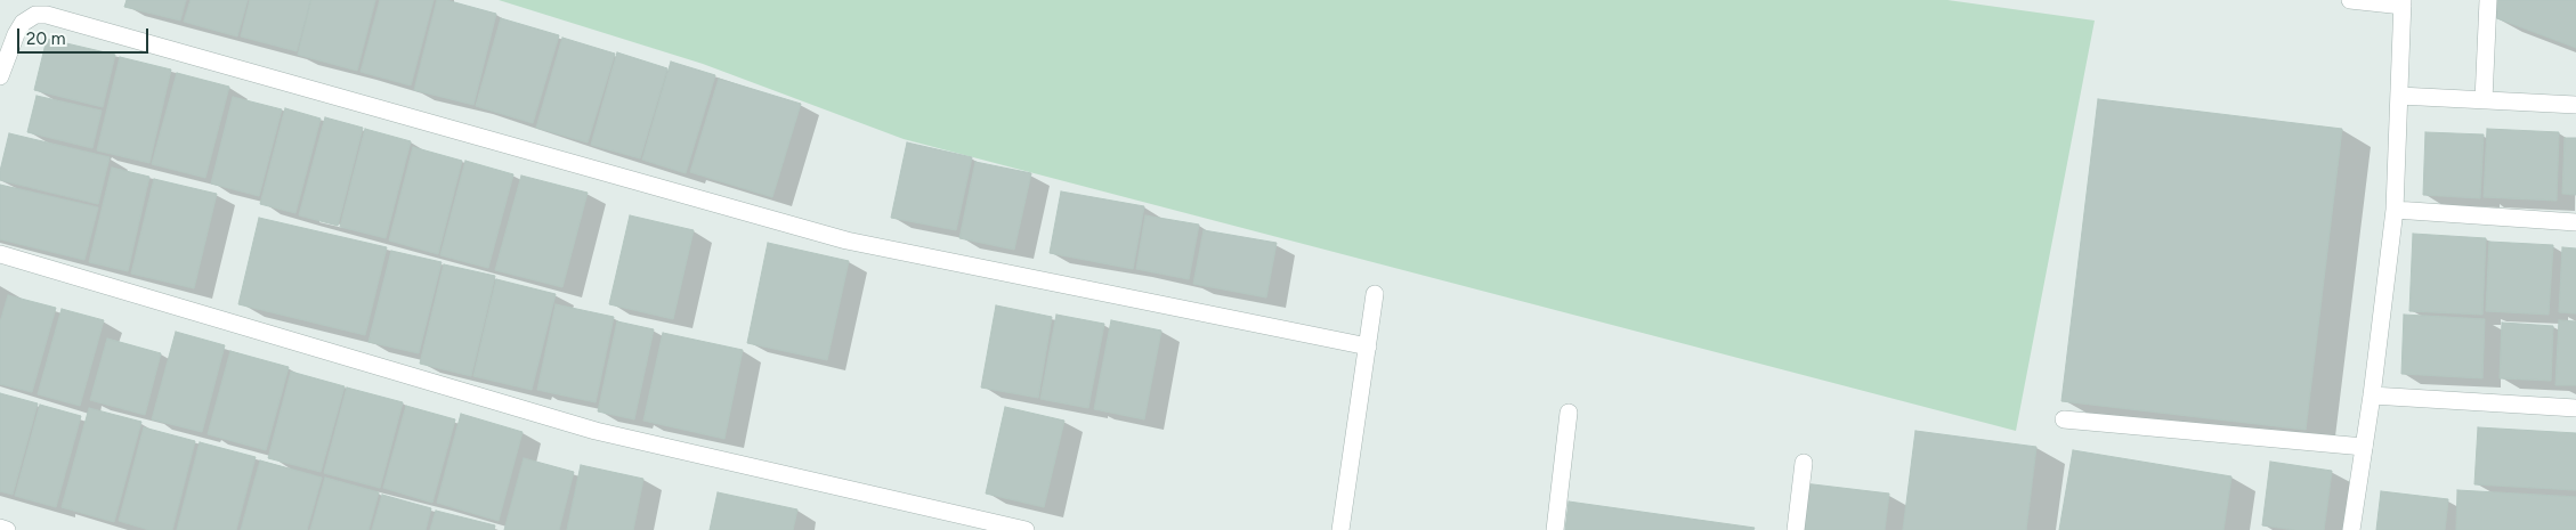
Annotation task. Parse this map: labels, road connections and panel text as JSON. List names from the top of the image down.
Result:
{
  "scale_bar": "20 m"
}
